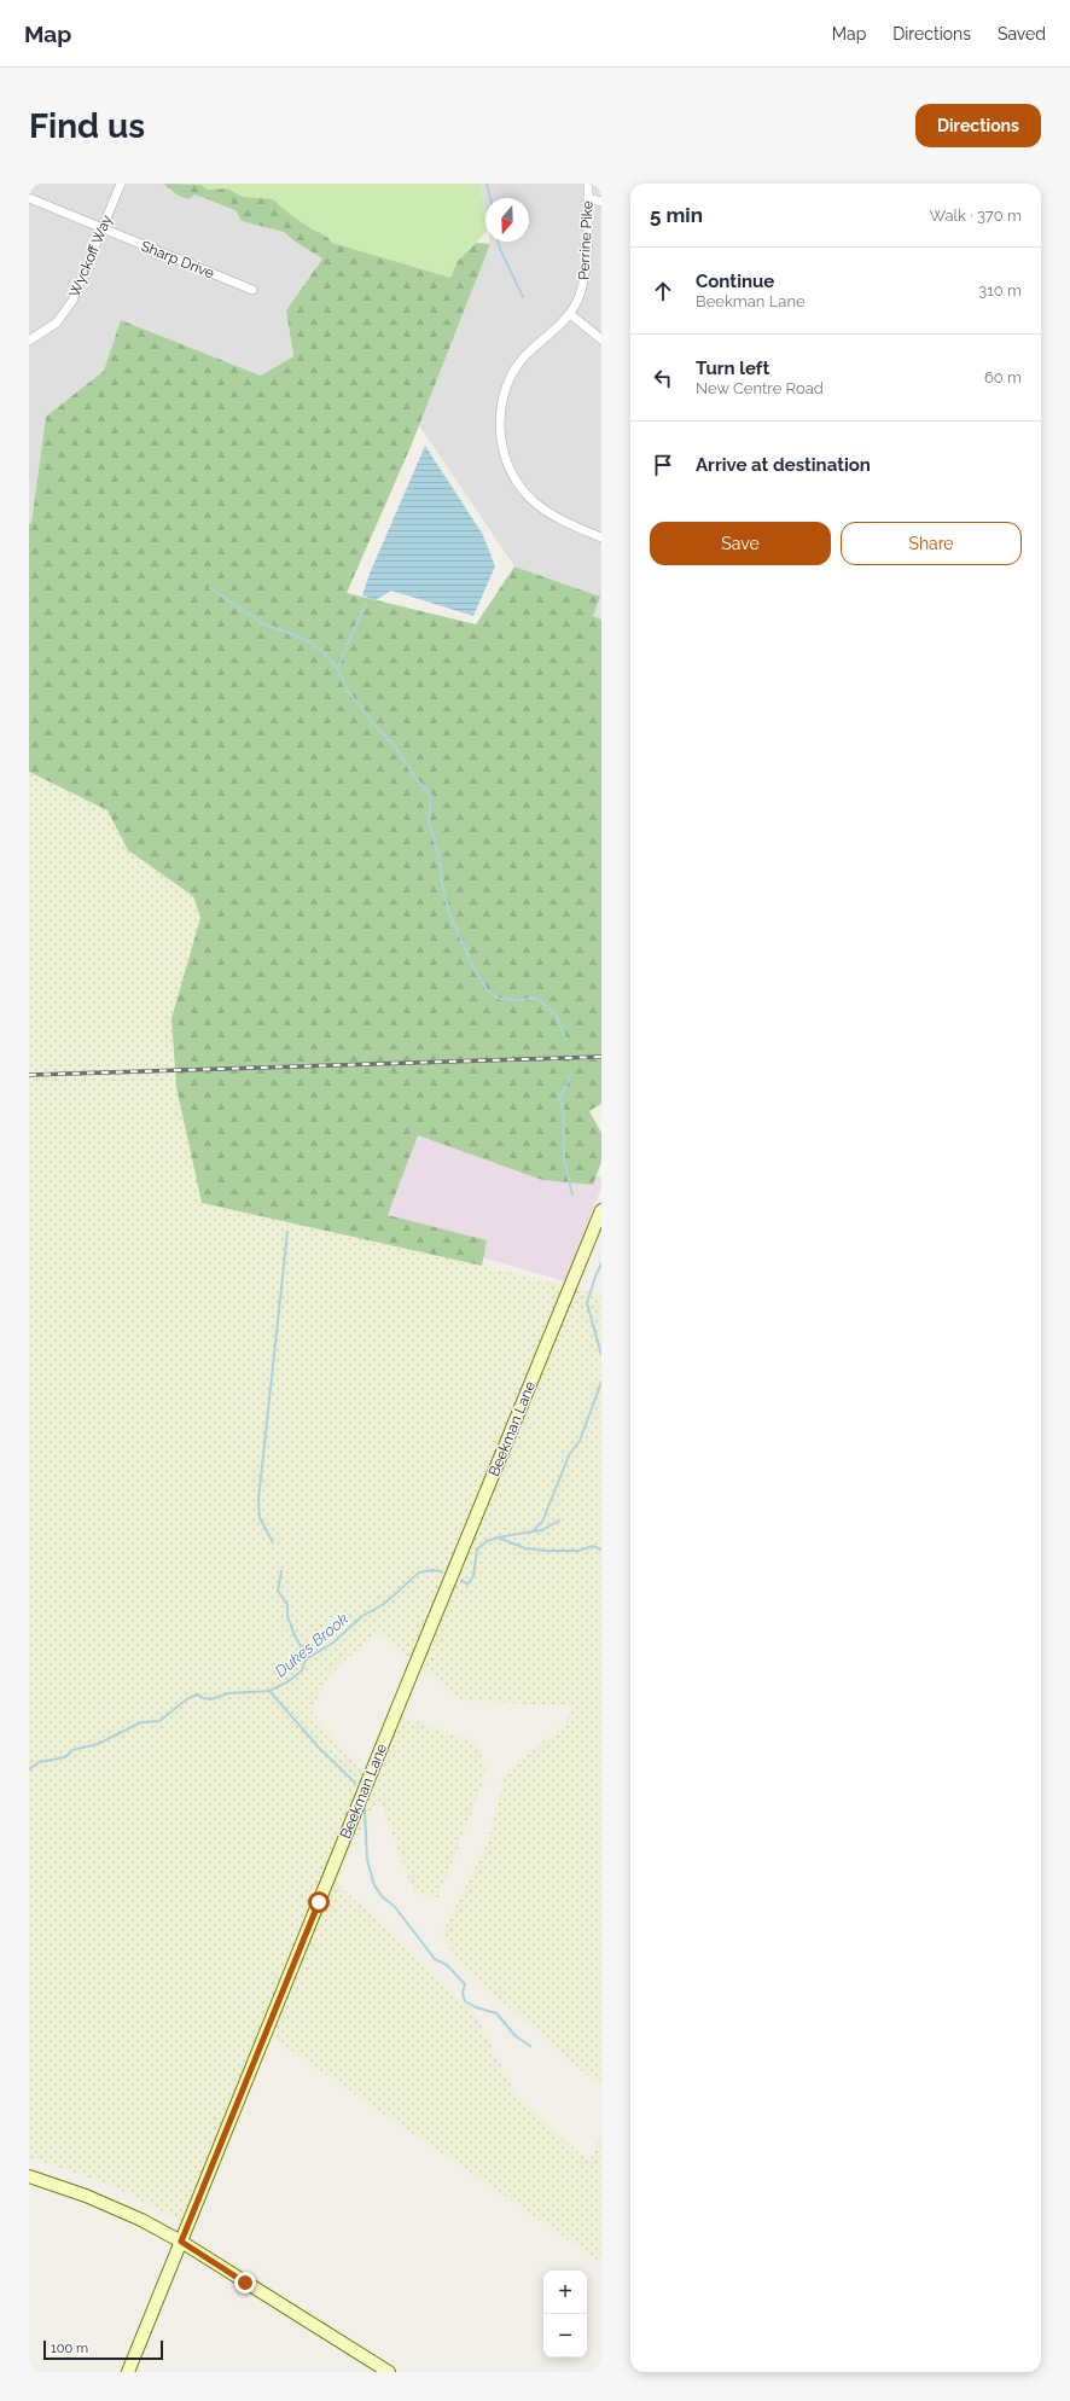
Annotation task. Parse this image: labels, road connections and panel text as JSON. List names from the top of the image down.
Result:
{
  "streets": {
    "street": [
      "Perrine Pike",
      "Wyckoff Way",
      "Sharp Drive",
      "Beekman Lane"
    ]
  },
  "crossings": [
    ["Wyckoff Way", "Sharp Drive"]
  ],
  "water": ["Dukes Brook"],
  "scale_bar": "100 m",
  "north": "bottom",
  "page": {
    "header": "Map",
    "nav": ["Map", "Directions", "Saved"],
    "buttons": [
      "Directions",
      ["Save", "Share"]
    ],
    "title": "Find us",
    "heading": ["5 min", "Walk · 370 m"],
    "list": [
      ["Continue", "Beekman Lane", "310 m"],
      ["Turn left", "New Centre Road", "60 m"],
      "Arrive at destination"
    ],
    "map_buttons": ["+", "−"],
    "scale": "100 m"
  }
}
